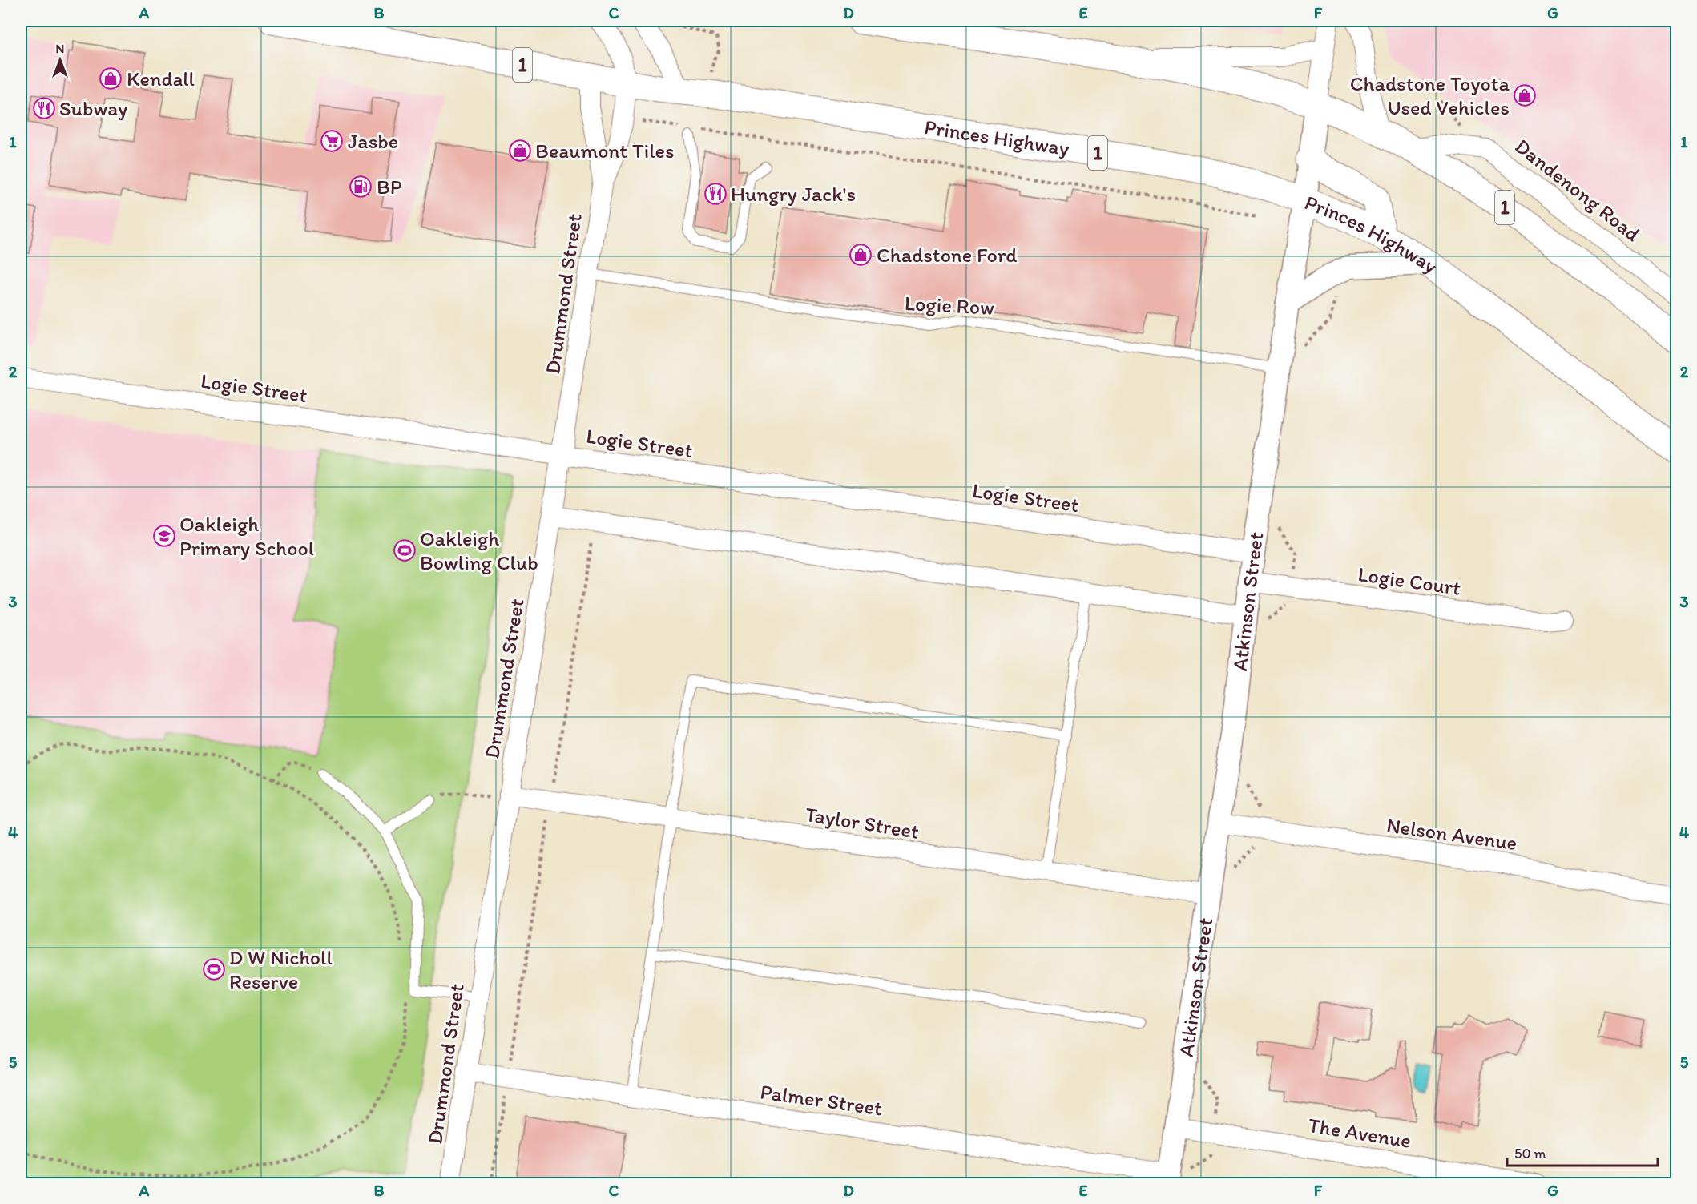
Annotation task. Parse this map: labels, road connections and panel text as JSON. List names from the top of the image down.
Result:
{
  "streets": {
    "highway": ["1", "Princes Highway"],
    "street": [
      "Dandenong Road",
      "Drummond Street",
      "Logie Street",
      "Logie Court",
      "Atkinson Street",
      "Taylor Street",
      "Nelson Avenue",
      "Palmer Street",
      "The Avenue"
    ],
    "lane": ["Logie Row"]
  },
  "crossings": [
    ["1", "Dandenong Road"],
    ["1", "Atkinson Street"],
    ["Princes Highway", "Drummond Street"],
    ["Princes Highway", "Atkinson Street"],
    ["Drummond Street", "Logie Row"],
    ["Drummond Street", "Logie Street"],
    ["Drummond Street", "Taylor Street"],
    ["Drummond Street", "Palmer Street"],
    ["Logie Row", "Atkinson Street"],
    ["Logie Street", "Atkinson Street"],
    ["Logie Court", "Atkinson Street"],
    ["Atkinson Street", "Taylor Street"],
    ["Atkinson Street", "Nelson Avenue"],
    ["Atkinson Street", "Palmer Street"],
    ["Atkinson Street", "The Avenue"]
  ],
  "places": {
    "shop": [
      "Kendall",
      "Chadstone Toyota Used Vehicles",
      "Beaumont Tiles",
      "Chadstone Ford"
    ],
    "restaurant": ["Subway", "Hungry Jack's"],
    "supermarket": ["Jasbe"],
    "fuel station": ["BP"],
    "school or university": ["Oakleigh Primary School"],
    "sports": ["Oakleigh Bowling Club", "D W Nicholl Reserve"]
  },
  "scale_bar": "50 m",
  "north": "top",
  "grid": {
    "columns": [
      "A",
      "B",
      "C",
      "D",
      "E",
      "F",
      "G"
    ],
    "rows": [
      "1",
      "2",
      "3",
      "4",
      "5"
    ]
  }
}
